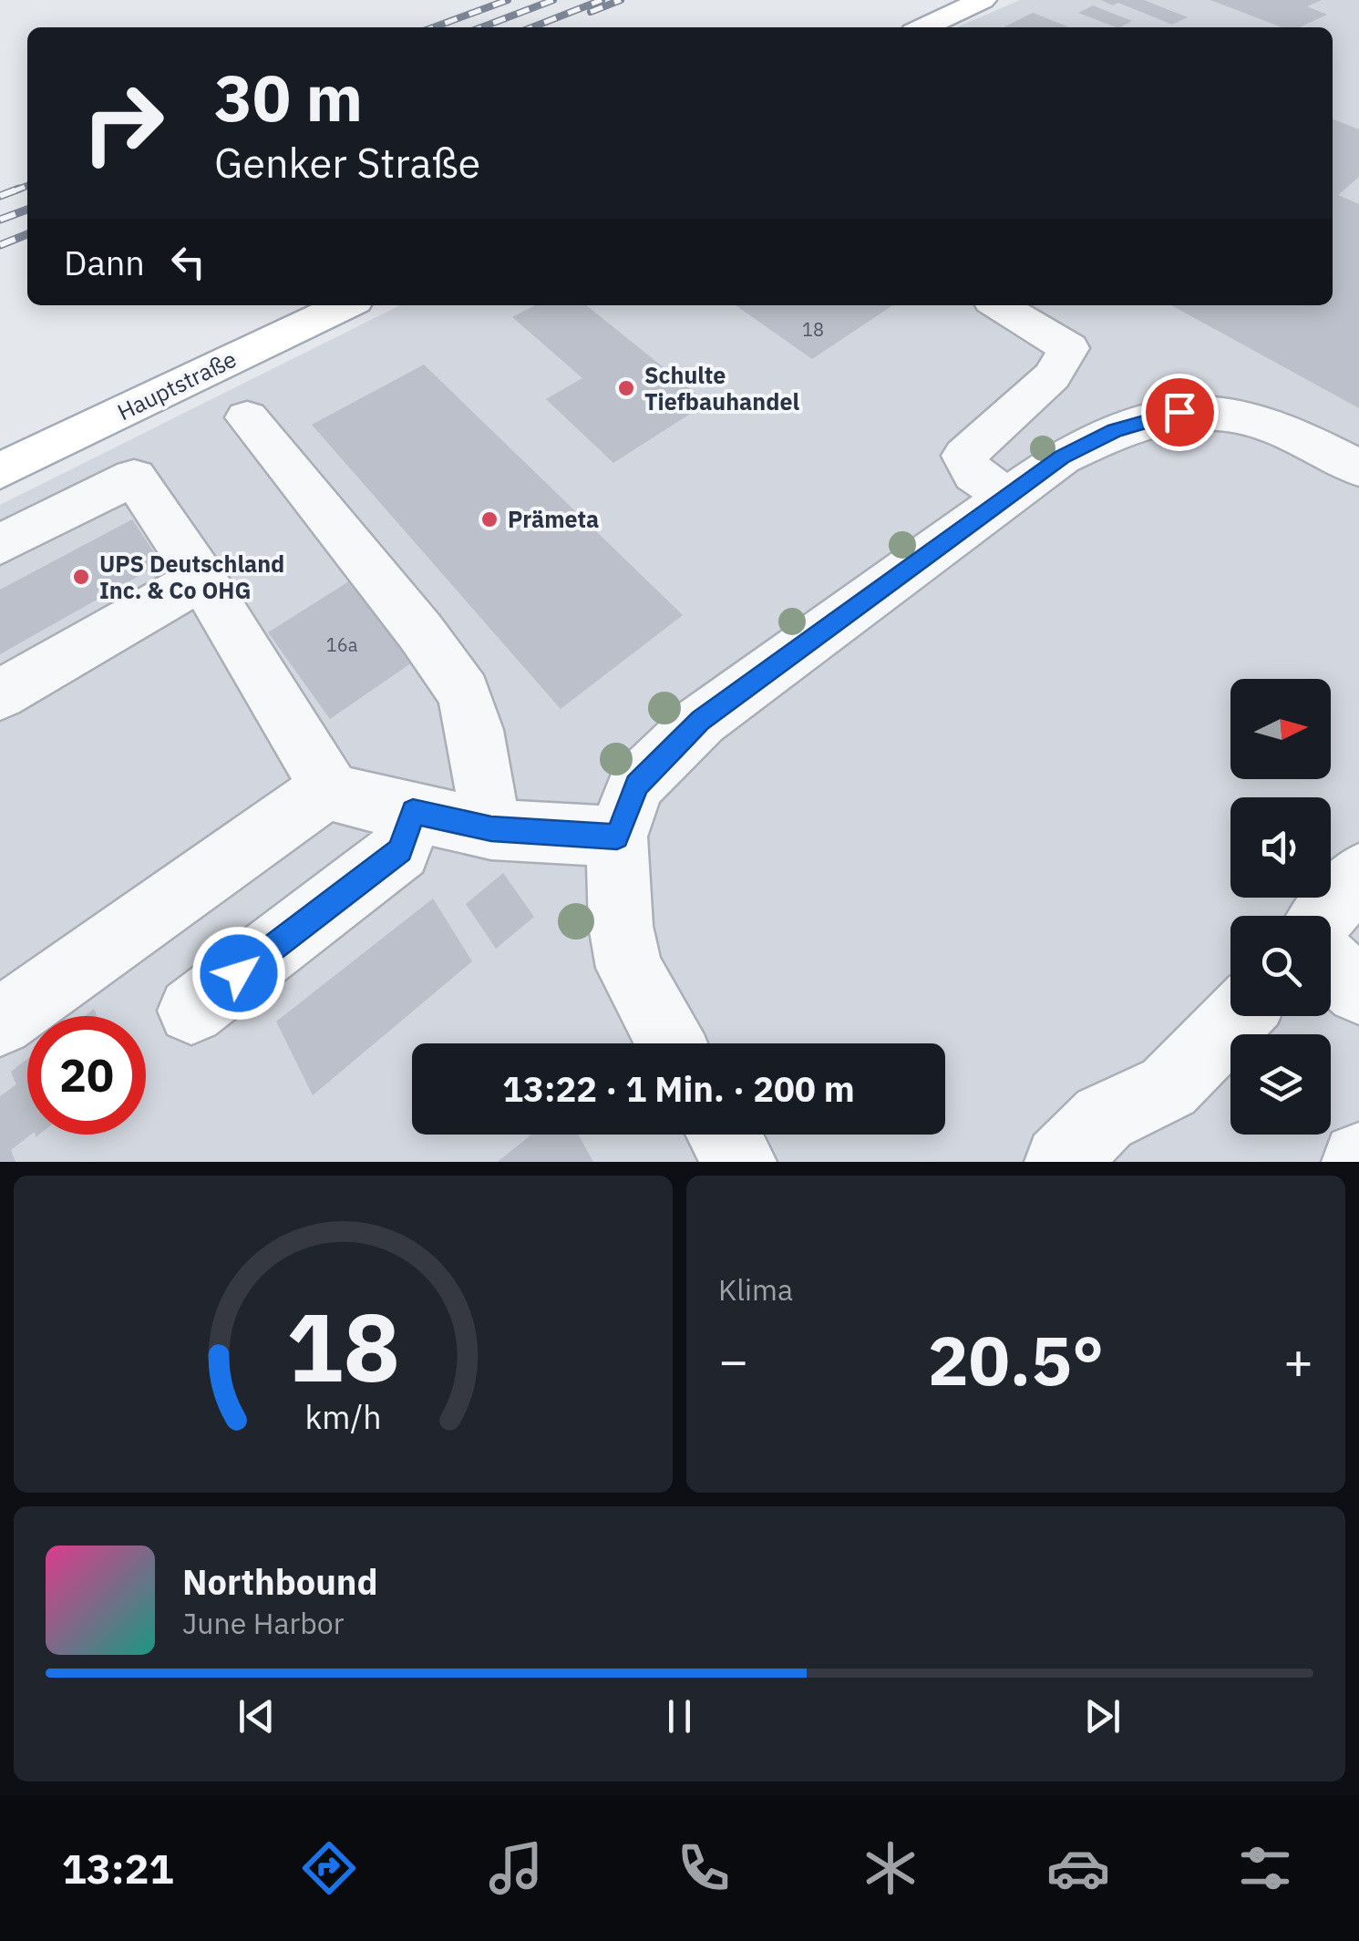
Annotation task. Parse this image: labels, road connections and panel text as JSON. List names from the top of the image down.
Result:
{
  "streets": {
    "main road": ["Hauptstraße"]
  },
  "places": ["Schulte Tiefbauhandel", "Prämeta", "UPS Deutschland Inc. & Co OHG"],
  "house_numbers": ["18", "16a"],
  "north": "right",
  "page": {
    "turn": ["30 m", "Genker Straße"],
    "then": "Dann",
    "limit": "20",
    "trip": "13:22 · 1 Min. · 200 m",
    "tile": "Klima",
    "heat": ["−", "20.5°", "+"],
    "song": ["Northbound", "June Harbor"],
    "tabs": "13:21",
    "gauge": ["18", "km/h"]
  }
}
